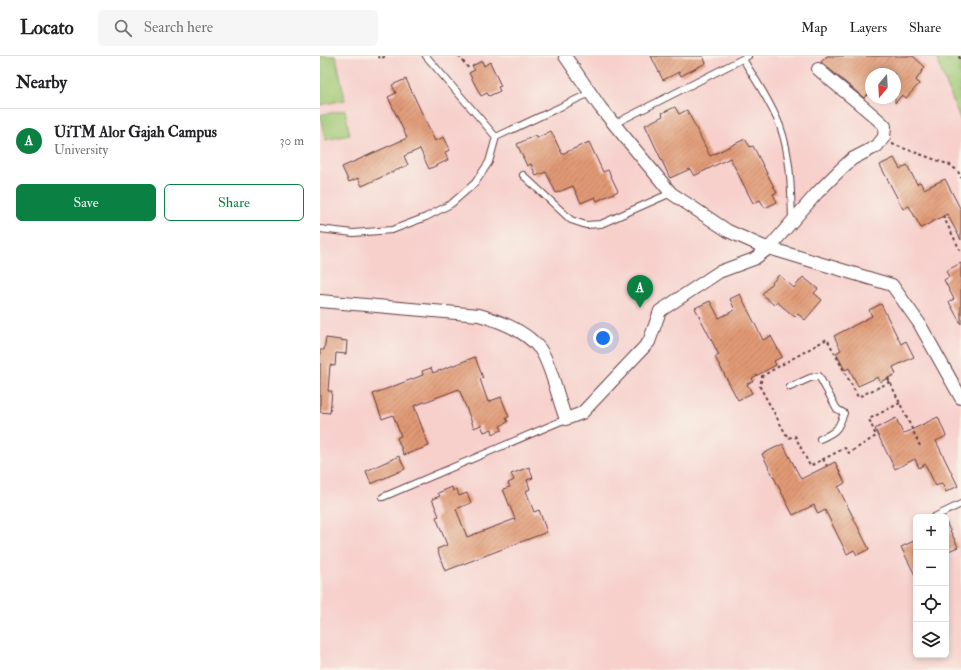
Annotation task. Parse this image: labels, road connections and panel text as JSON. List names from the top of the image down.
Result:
{
  "north": "bottom",
  "page": {
    "header": "Locato",
    "search": "Search here",
    "nav": ["Map", "Layers", "Share"],
    "heading": "Nearby",
    "list": [
      {
        "mark": "A",
        "name": "UiTM Alor Gajah Campus",
        "note": "University",
        "value": "30 m"
      }
    ],
    "buttons": ["Save", "Share"],
    "pins": "A",
    "map_buttons": ["+", "−"]
  }
}
